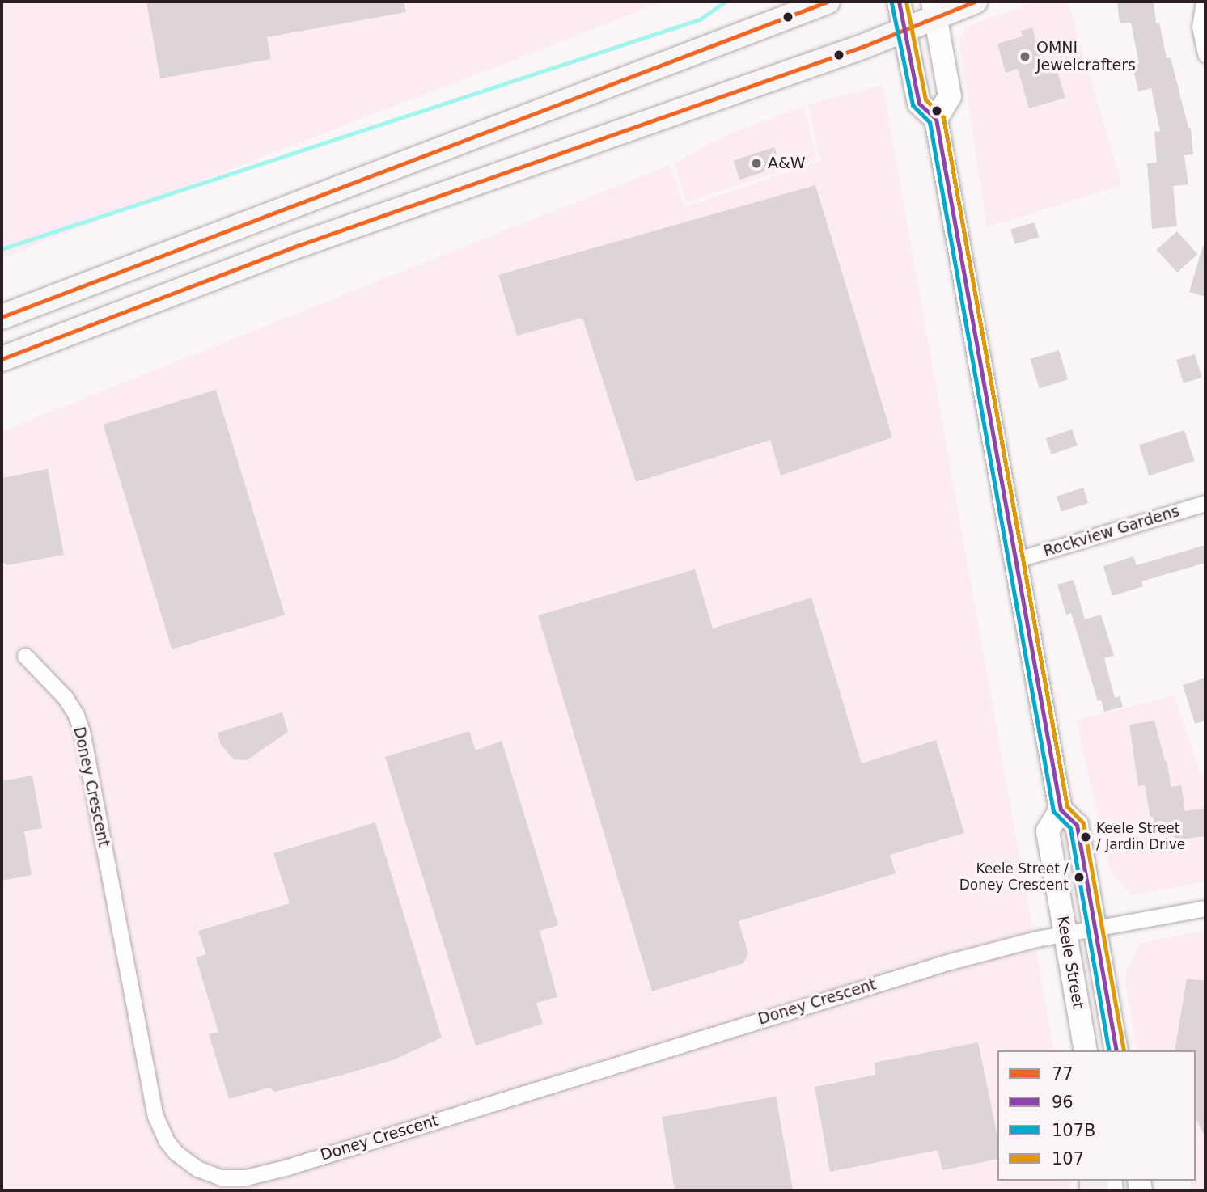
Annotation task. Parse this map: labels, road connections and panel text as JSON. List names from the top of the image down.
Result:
{
  "streets": {
    "main road": ["Keele Street"],
    "street": ["Rockview Gardens", "Doney Crescent"]
  },
  "crossings": [
    ["Rockview Gardens", "Keele Street"],
    ["Doney Crescent", "Keele Street"]
  ],
  "places": [
    "OMNI Jewelcrafters",
    "A&W",
    "Keele Street / Jardin Drive",
    "Keele Street / Doney Crescent"
  ],
  "lines": [
    "transit line 77",
    "transit line 96",
    "transit line 107",
    "transit line 107B"
  ],
  "legend": [
    "77",
    "96",
    "107B",
    "107"
  ]
}
